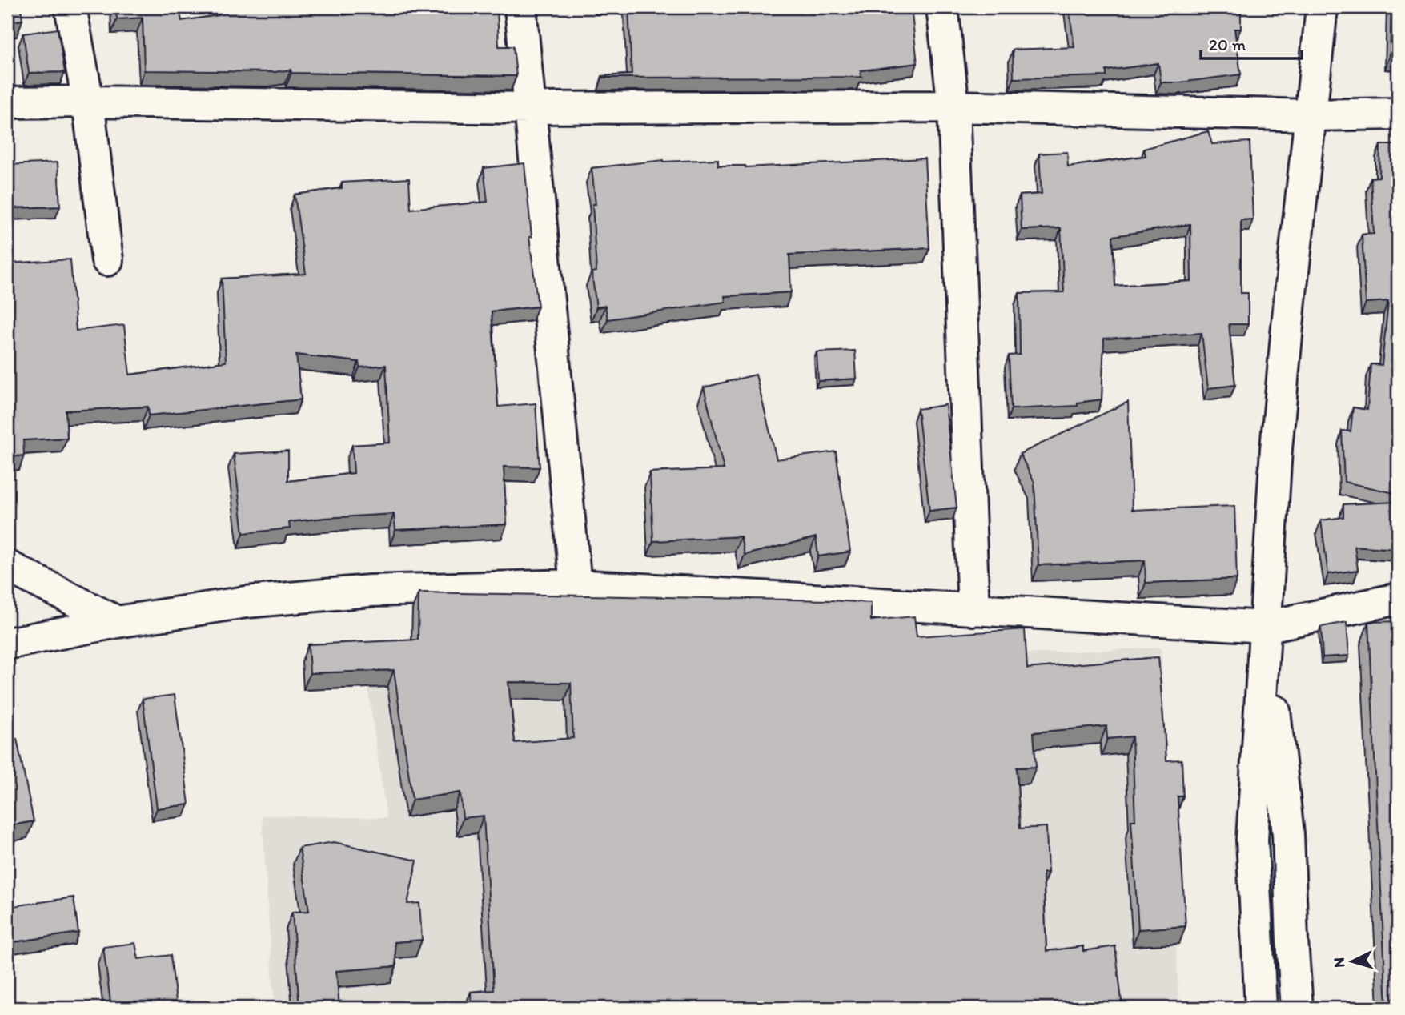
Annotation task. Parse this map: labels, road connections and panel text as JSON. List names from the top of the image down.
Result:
{
  "scale_bar": "20 m",
  "north": "left"
}
